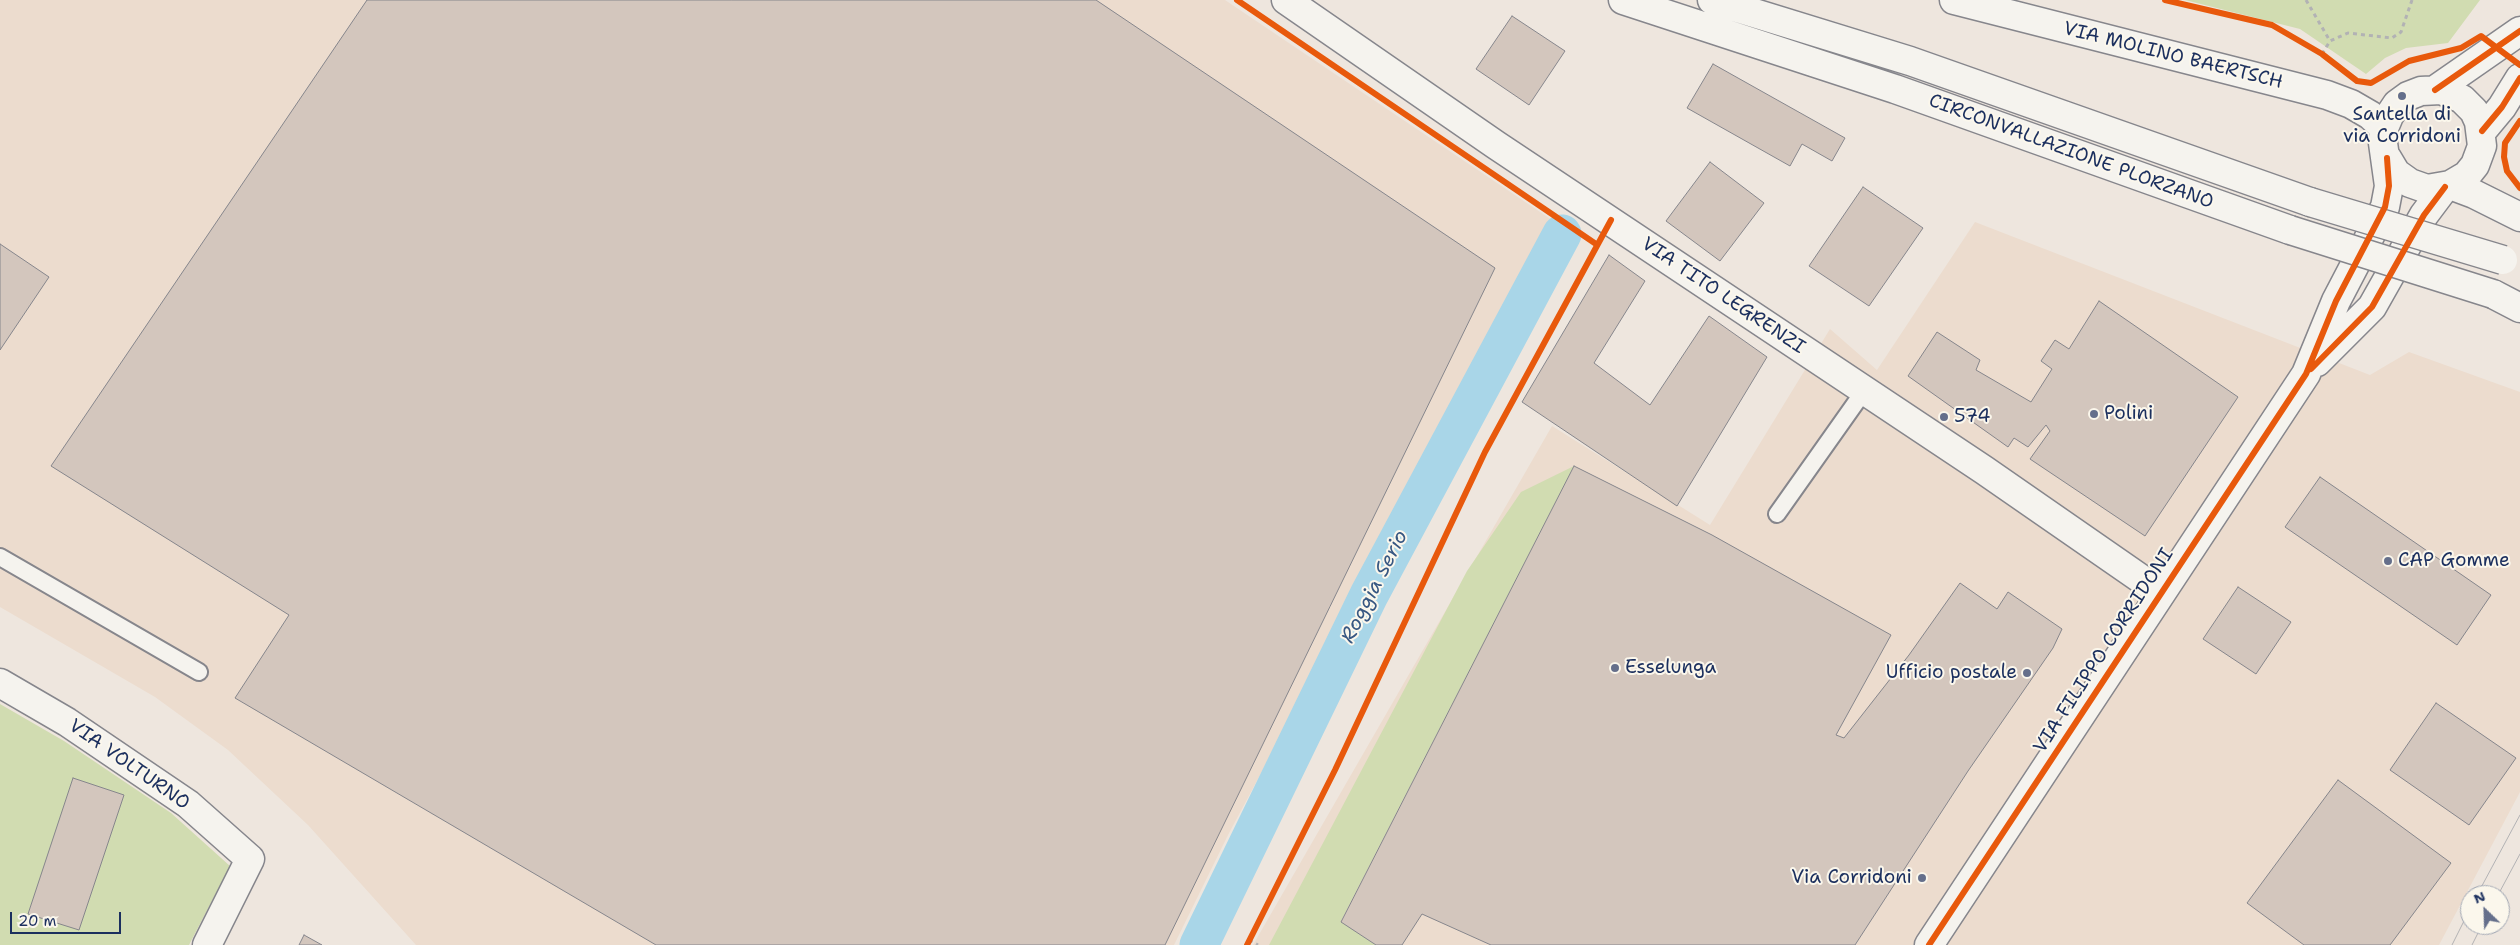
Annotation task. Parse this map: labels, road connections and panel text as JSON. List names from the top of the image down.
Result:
{
  "streets": {
    "main road": [
      "VIA MOLINO BAERTSCH",
      "CIRCONVALLAZIONE PLORZANO",
      "VIA TITO LEGRENZI",
      "VIA FILIPPO CORRIDONI",
      "VIA VOLTURNO"
    ]
  },
  "crossings": [
    ["VIA MOLINO BAERTSCH", "VIA FILIPPO CORRIDONI"],
    ["VIA TITO LEGRENZI", "VIA FILIPPO CORRIDONI"]
  ],
  "water": ["Roggia Serio"],
  "places": [
    "Santella di via Corridoni",
    "Polini",
    "574",
    "CAP Gomme",
    "Esselunga",
    "Ufficio postale",
    "Via Corridoni"
  ],
  "scale_bar": "20 m",
  "north": "top left"
}
